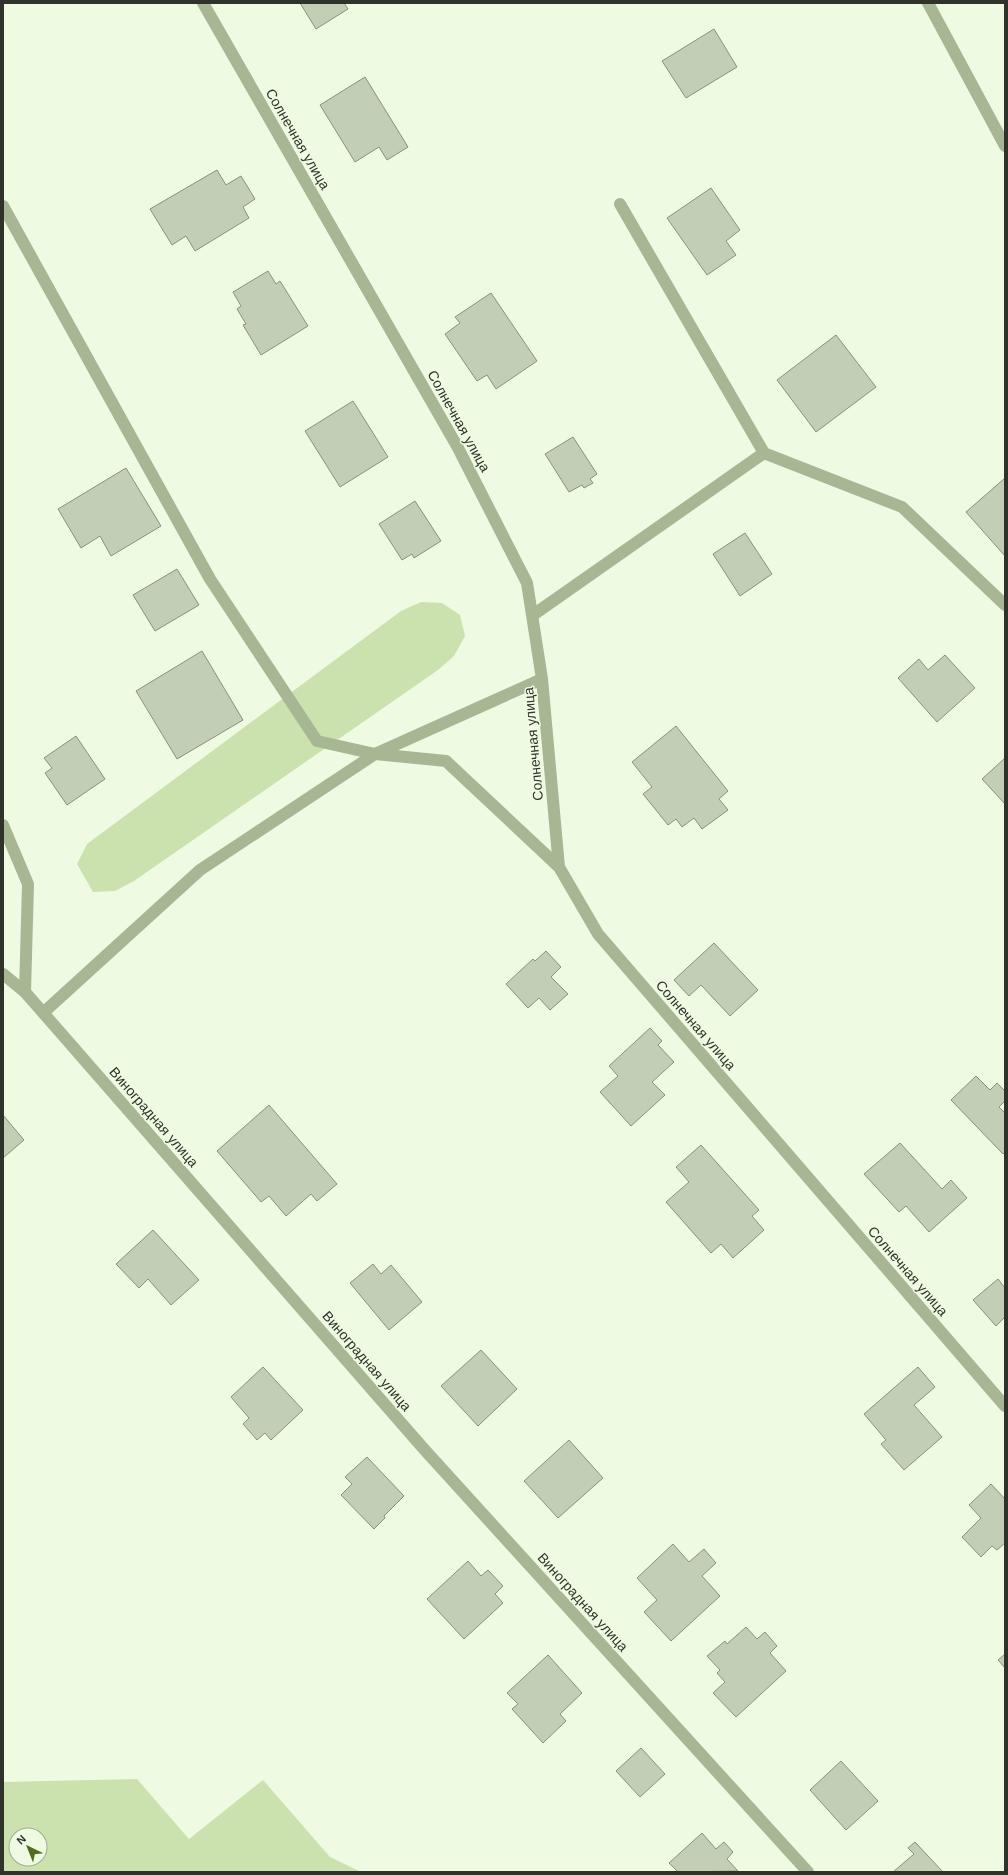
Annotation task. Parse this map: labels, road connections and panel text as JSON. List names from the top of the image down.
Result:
{
  "streets": {
    "street": ["Солнечная улица", "Виноградная улица"]
  },
  "north": "top left"
}
